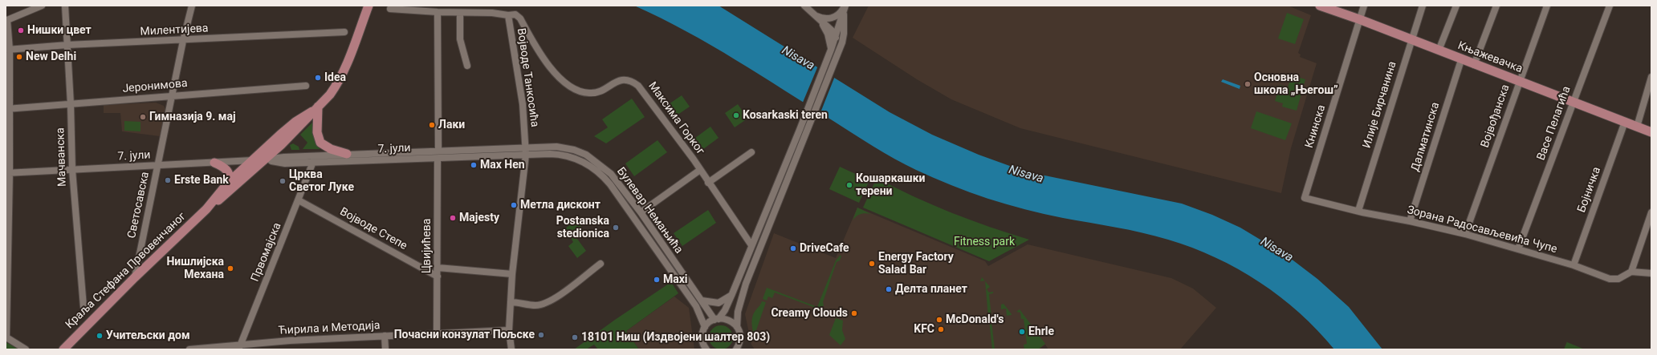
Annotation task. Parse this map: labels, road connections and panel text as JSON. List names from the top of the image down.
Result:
{
  "streets": {
    "main road": ["Књажевачка", "Краља Стефана Првовенчаног"],
    "street": [
      "Милентијева",
      "Војводе Танкосића",
      "Јеронимова",
      "Илије Бирчанина",
      "Војвођанска",
      "Максима Горког",
      "Васе Пелагића",
      "Книнска",
      "Далматинска",
      "7. јули",
      "Мачванска",
      "Бојничка",
      "Светосавска",
      "Булевар Немањића",
      "Војводе Степе",
      "Зорана Радосављевића Чупе",
      "Цвијићева",
      "Првомајска",
      "Ћирила и Методија"
    ]
  },
  "crossings": [
    ["Милентијева", "Мачванска"],
    ["Милентијева", "Светосавска"],
    ["Књажевачка", "Илије Бирчанина"],
    ["Књажевачка", "Војвођанска"],
    ["Књажевачка", "Васе Пелагића"],
    ["Књажевачка", "Книнска"],
    ["Књажевачка", "Далматинска"],
    ["Књажевачка", "Бојничка"],
    ["Војводе Танкосића", "Максима Горког"],
    ["Војводе Танкосића", "7. јули"],
    ["Војводе Танкосића", "Булевар Немањића"],
    ["Војводе Танкосића", "Ћирила и Методија"],
    ["Јеронимова", "Мачванска"],
    ["Јеронимова", "Светосавска"],
    ["Илије Бирчанина", "Зорана Радосављевића Чупе"],
    ["Војвођанска", "Зорана Радосављевића Чупе"],
    ["Максима Горког", "Булевар Немањића"],
    ["Васе Пелагића", "Зорана Радосављевића Чупе"],
    ["Книнска", "Зорана Радосављевића Чупе"],
    ["Далматинска", "Зорана Радосављевића Чупе"],
    ["7. јули", "Мачванска"],
    ["7. јули", "Светосавска"],
    ["7. јули", "Булевар Немањића"],
    ["7. јули", "Цвијићева"],
    ["7. јули", "Првомајска"],
    ["7. јули", "Краља Стефана Првовенчаног"],
    ["Бојничка", "Зорана Радосављевића Чупе"],
    ["Светосавска", "Краља Стефана Првовенчаног"],
    ["Војводе Степе", "Цвијићева"],
    ["Војводе Степе", "Првомајска"],
    ["Цвијићева", "Ћирила и Методија"],
    ["Првомајска", "Ћирила и Методија"]
  ],
  "water": ["Nisava"],
  "parks": ["Fitness park"],
  "places": [
    "Нишки цвет",
    "New Delhi",
    "Idea",
    "Основна школа „Његош”",
    "Kosarkaski teren",
    "Гимназија 9. мај",
    "Лаки",
    "Max Hen",
    "Erste Bank",
    "Црква Светог Луке",
    "Кошаркашки терени",
    "Метла дисконт",
    "Majesty",
    "Postanska stedionica",
    "DriveCafe",
    "Energy Factory Salad Bar",
    "Нишлијска Механа",
    "Maxi",
    "Делта планет",
    "Creamy Clouds",
    "McDonald's",
    "KFC",
    "Ehrle",
    "Почасни конзулат Пољске",
    "Учитељски дом",
    "18101 Ниш (Издвојени шалтер 803)"
  ]
}
